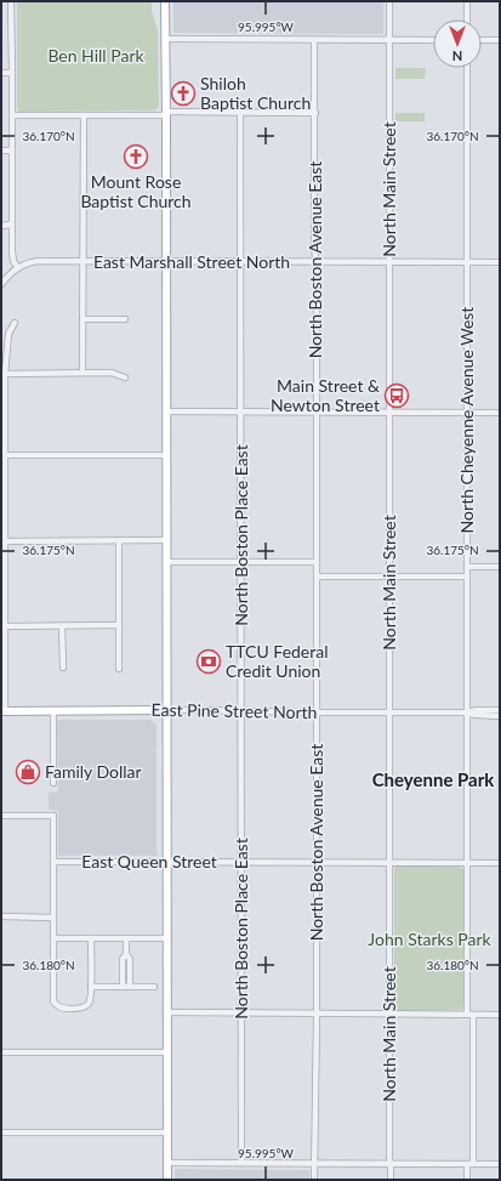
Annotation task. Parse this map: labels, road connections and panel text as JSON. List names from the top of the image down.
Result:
{
  "streets": {
    "main road": ["East Pine Street North"],
    "street": [
      "North Main Street",
      "North Boston Avenue East",
      "East Marshall Street North",
      "North Cheyenne Avenue West",
      "North Boston Place East",
      "East Queen Street"
    ]
  },
  "crossings": [
    ["North Main Street", "East Marshall Street North"],
    ["North Main Street", "East Pine Street North"],
    ["North Main Street", "East Queen Street"],
    ["North Boston Avenue East", "East Marshall Street North"],
    ["North Boston Avenue East", "East Pine Street North"],
    ["North Boston Avenue East", "East Queen Street"],
    ["East Marshall Street North", "North Cheyenne Avenue West"],
    ["East Marshall Street North", "North Boston Place East"],
    ["North Cheyenne Avenue West", "East Pine Street North"],
    ["North Cheyenne Avenue West", "East Queen Street"],
    ["North Boston Place East", "East Pine Street North"],
    ["North Boston Place East", "East Queen Street"]
  ],
  "districts": ["Cheyenne Park"],
  "parks": ["Ben Hill Park", "John Starks Park"],
  "places": {
    "church": ["Shiloh Baptist Church", "Mount Rose Baptist Church"],
    "bus stop": ["Main Street & Newton Street"],
    "bank": ["TTCU Federal Credit Union"],
    "shop": ["Family Dollar"]
  },
  "north": "bottom",
  "coordinates": [
    "95.995°W",
    "36.170°N",
    "36.175°N",
    "36.180°N"
  ]
}
